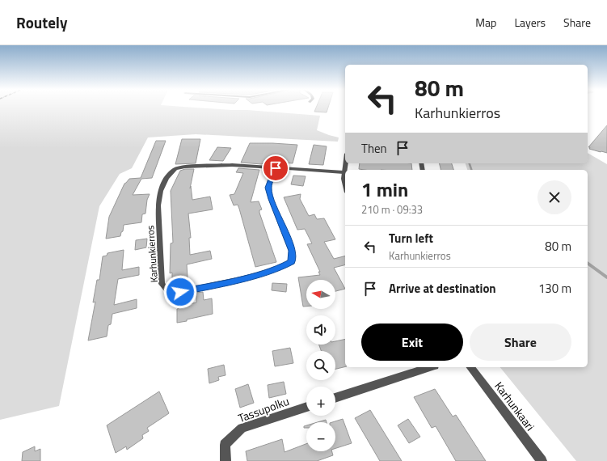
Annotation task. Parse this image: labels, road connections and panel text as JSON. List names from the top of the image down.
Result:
{
  "streets": {
    "street": ["Karhunkierros", "Karhunkaari", "Tassupolku"]
  },
  "north": "left",
  "page": {
    "header": "Routely",
    "nav": ["Map", "Layers", "Share"],
    "turn": ["80 m", "Karhunkierros"],
    "then": "Then",
    "heading": ["1 min", "210 m · 09:33"],
    "list": [
      {
        "name": "Turn left",
        "note": "Karhunkierros",
        "value": "80 m"
      },
      {
        "name": "Arrive at destination",
        "value": "130 m"
      }
    ],
    "map_buttons": ["+", "−"],
    "buttons": ["Exit", "Share"]
  }
}
